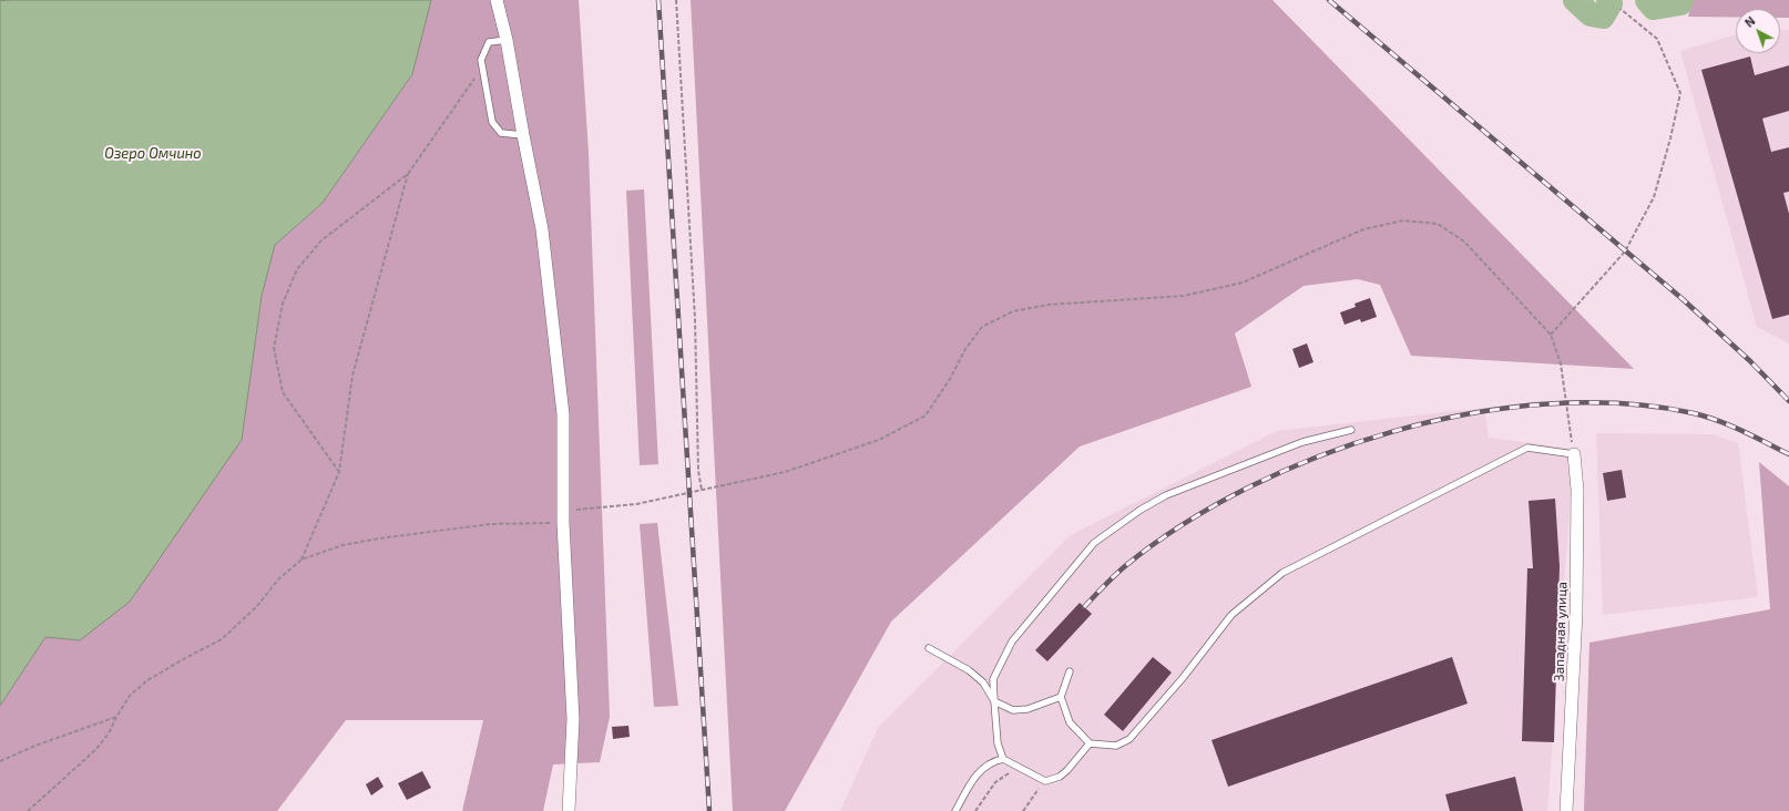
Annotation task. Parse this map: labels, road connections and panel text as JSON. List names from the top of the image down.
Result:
{
  "streets": {
    "street": ["Западная улица"]
  },
  "water": ["Озеро Омчино"],
  "north": "top left"
}
